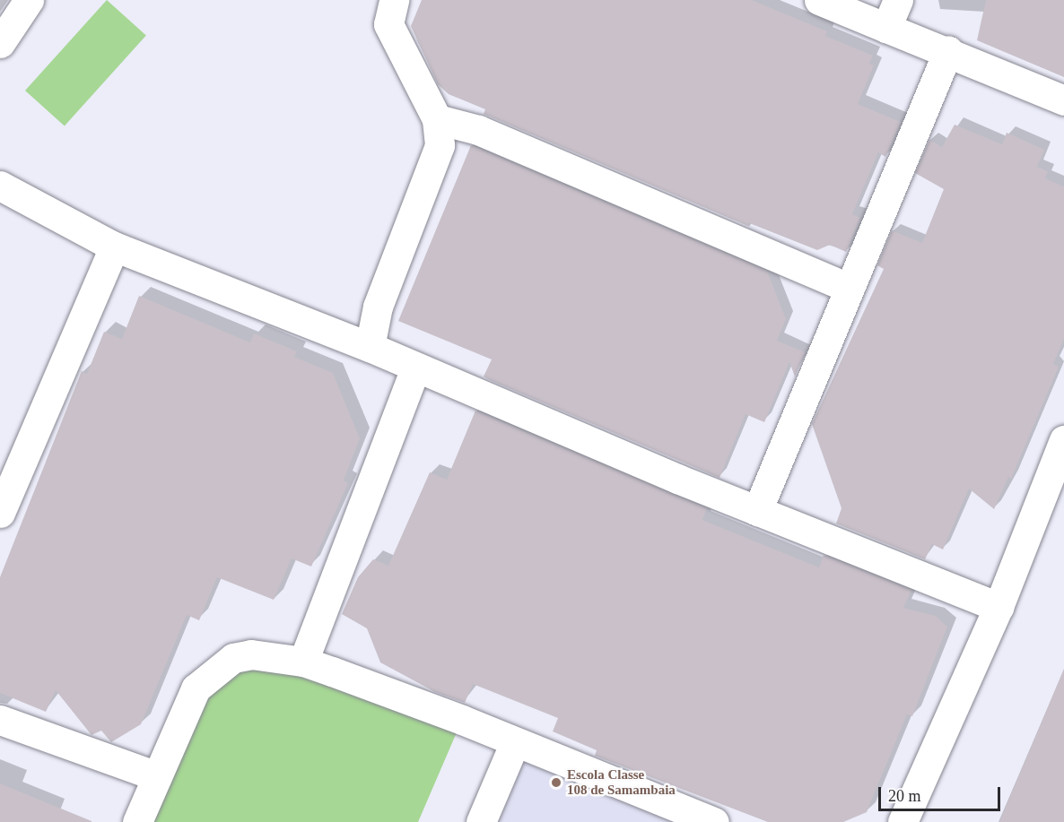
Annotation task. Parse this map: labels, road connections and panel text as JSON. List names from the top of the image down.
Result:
{
  "places": ["Escola Classe 108 de Samambaia"],
  "scale_bar": "20 m"
}
